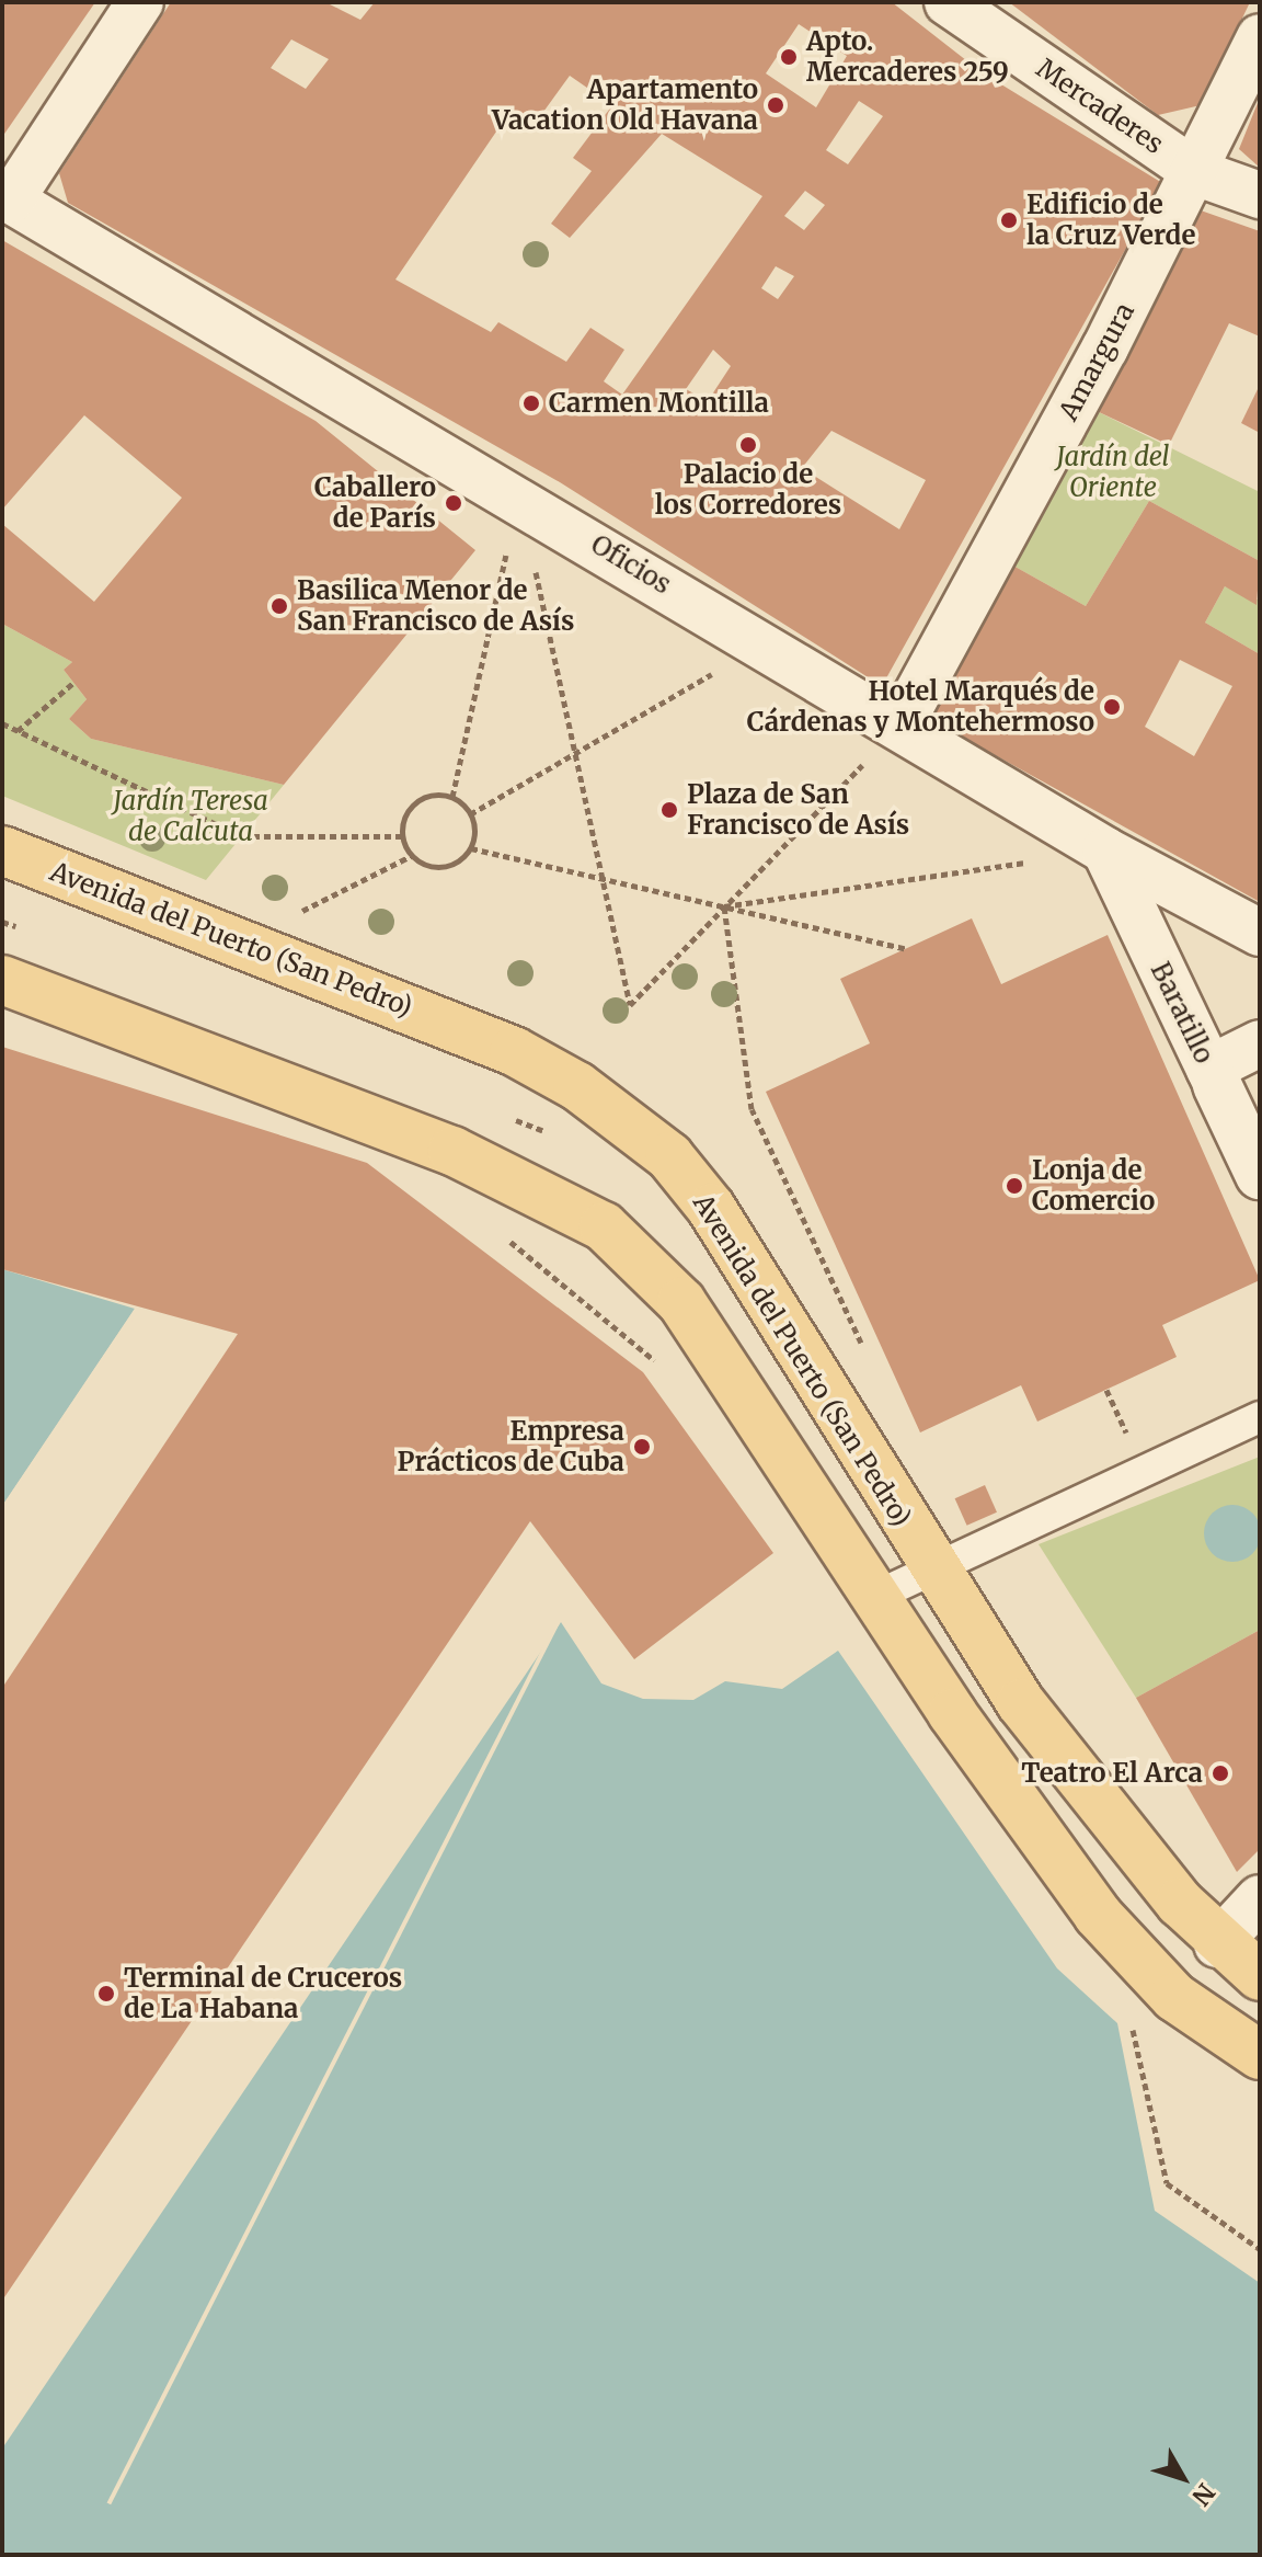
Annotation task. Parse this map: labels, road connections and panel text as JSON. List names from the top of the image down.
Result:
{
  "streets": {
    "main road": ["Avenida del Puerto (San Pedro)"],
    "street": [
      "Mercaderes",
      "Amargura",
      "Oficios",
      "Baratillo"
    ]
  },
  "crossings": [
    ["Mercaderes", "Amargura"],
    ["Amargura", "Oficios"],
    ["Oficios", "Baratillo"]
  ],
  "parks": ["Jardín del Oriente", "Jardín Teresa de Calcuta"],
  "places": [
    "Apto. Mercaderes 259",
    "Apartamento Vacation Old Havana",
    "Edificio de la Cruz Verde",
    "Carmen Montilla",
    "Palacio de los Corredores",
    "Caballero de París",
    "Basilica Menor de San Francisco de Asís",
    "Hotel Marqués de Cárdenas y Montehermoso",
    "Plaza de San Francisco de Asís",
    "Lonja de Comercio",
    "Empresa Prácticos de Cuba",
    "Teatro El Arca",
    "Terminal de Cruceros de La Habana"
  ],
  "north": "bottom right"
}
